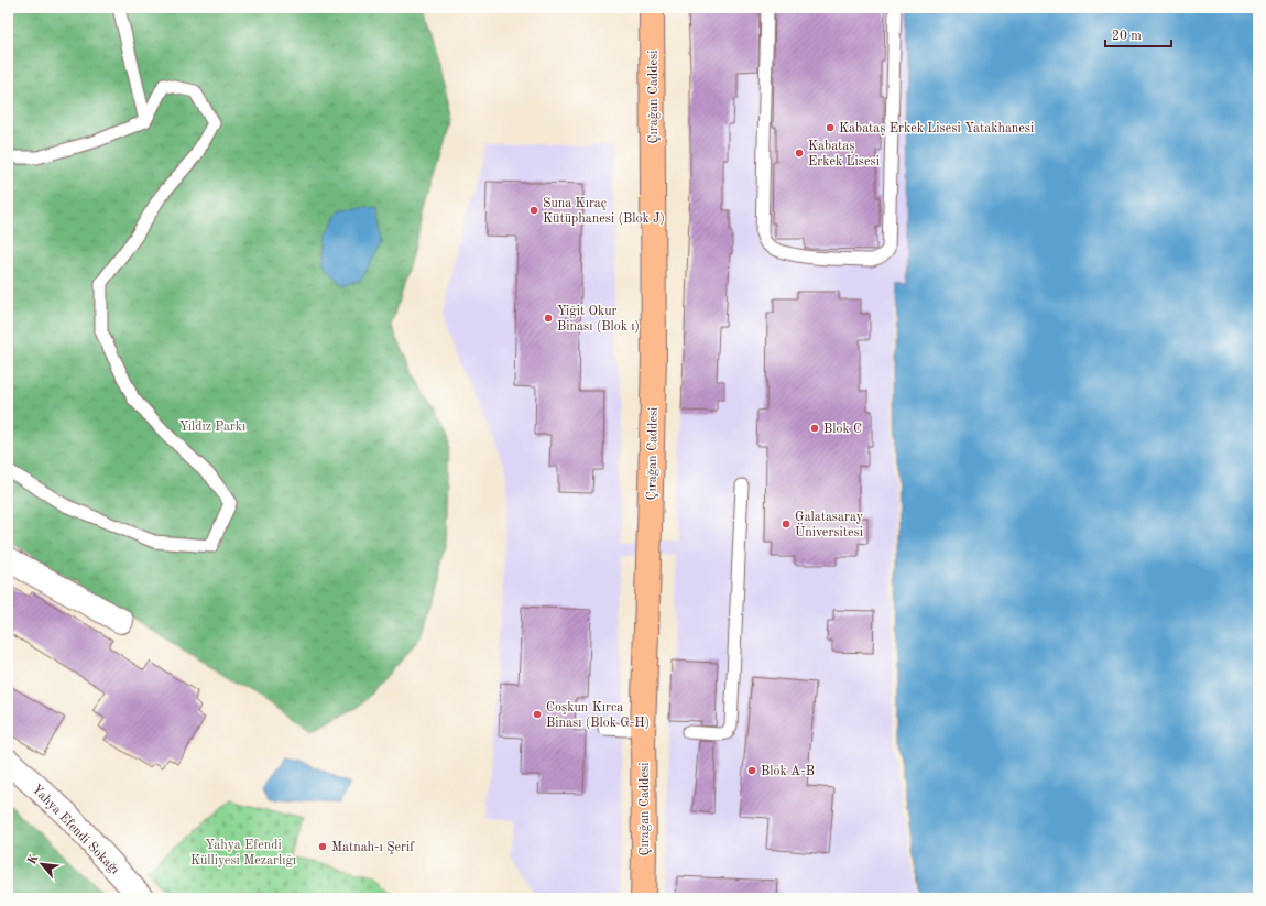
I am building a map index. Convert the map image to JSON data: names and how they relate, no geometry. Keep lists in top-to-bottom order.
{
  "streets": {
    "main road": ["Çırağan Caddesi"],
    "street": ["Yahya Efendi Sokağı"]
  },
  "parks": ["Yıldız Parkı", "Yahya Efendi Külliyesi Mezarlığı"],
  "places": [
    "Kabataş Erkek Lisesi Yatakhanesi",
    "Kabataş Erkek Lisesi",
    "Suna Kıraç Kütüphanesi (Blok J)",
    "Yiğit Okur Binası (Blok ı)",
    "Blok C",
    "Galatasaray Üniversitesi",
    "Coşkun Kırca Binası (Blok G-H)",
    "Blok A-B",
    "Matnah-ı Şerif"
  ],
  "scale_bar": "20 m",
  "north": "top left"
}
